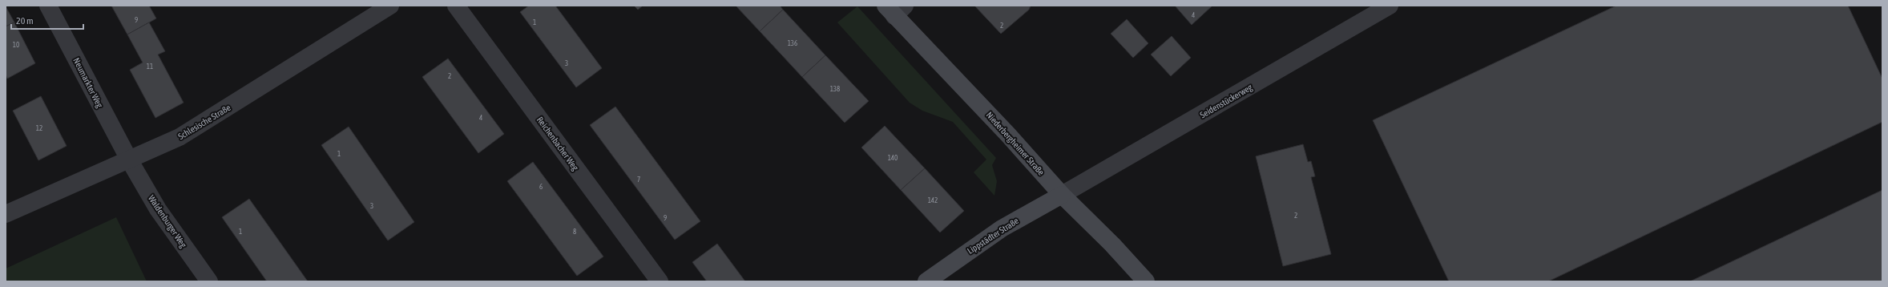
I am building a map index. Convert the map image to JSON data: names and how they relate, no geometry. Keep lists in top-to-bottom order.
{
  "streets": {
    "main road": ["Niederbergheimer Straße", "Lippstädter Straße"],
    "street": [
      "Neumarkter Weg",
      "Seidenstückerweg",
      "Schlesische Straße",
      "Reichenbacher Weg",
      "Waldenburger Weg"
    ]
  },
  "crossings": [
    ["Neumarkter Weg", "Schlesische Straße"],
    ["Neumarkter Weg", "Waldenburger Weg"],
    ["Seidenstückerweg", "Niederbergheimer Straße"],
    ["Seidenstückerweg", "Lippstädter Straße"],
    ["Schlesische Straße", "Waldenburger Weg"],
    ["Niederbergheimer Straße", "Lippstädter Straße"]
  ],
  "house_numbers": [
    "4",
    "9",
    "1",
    "2",
    "136",
    "10",
    "3",
    "11",
    "2",
    "138",
    "4",
    "12",
    "1",
    "140",
    "7",
    "6",
    "142",
    "3",
    "2",
    "9",
    "1",
    "8"
  ],
  "scale_bar": "20 m"
}
